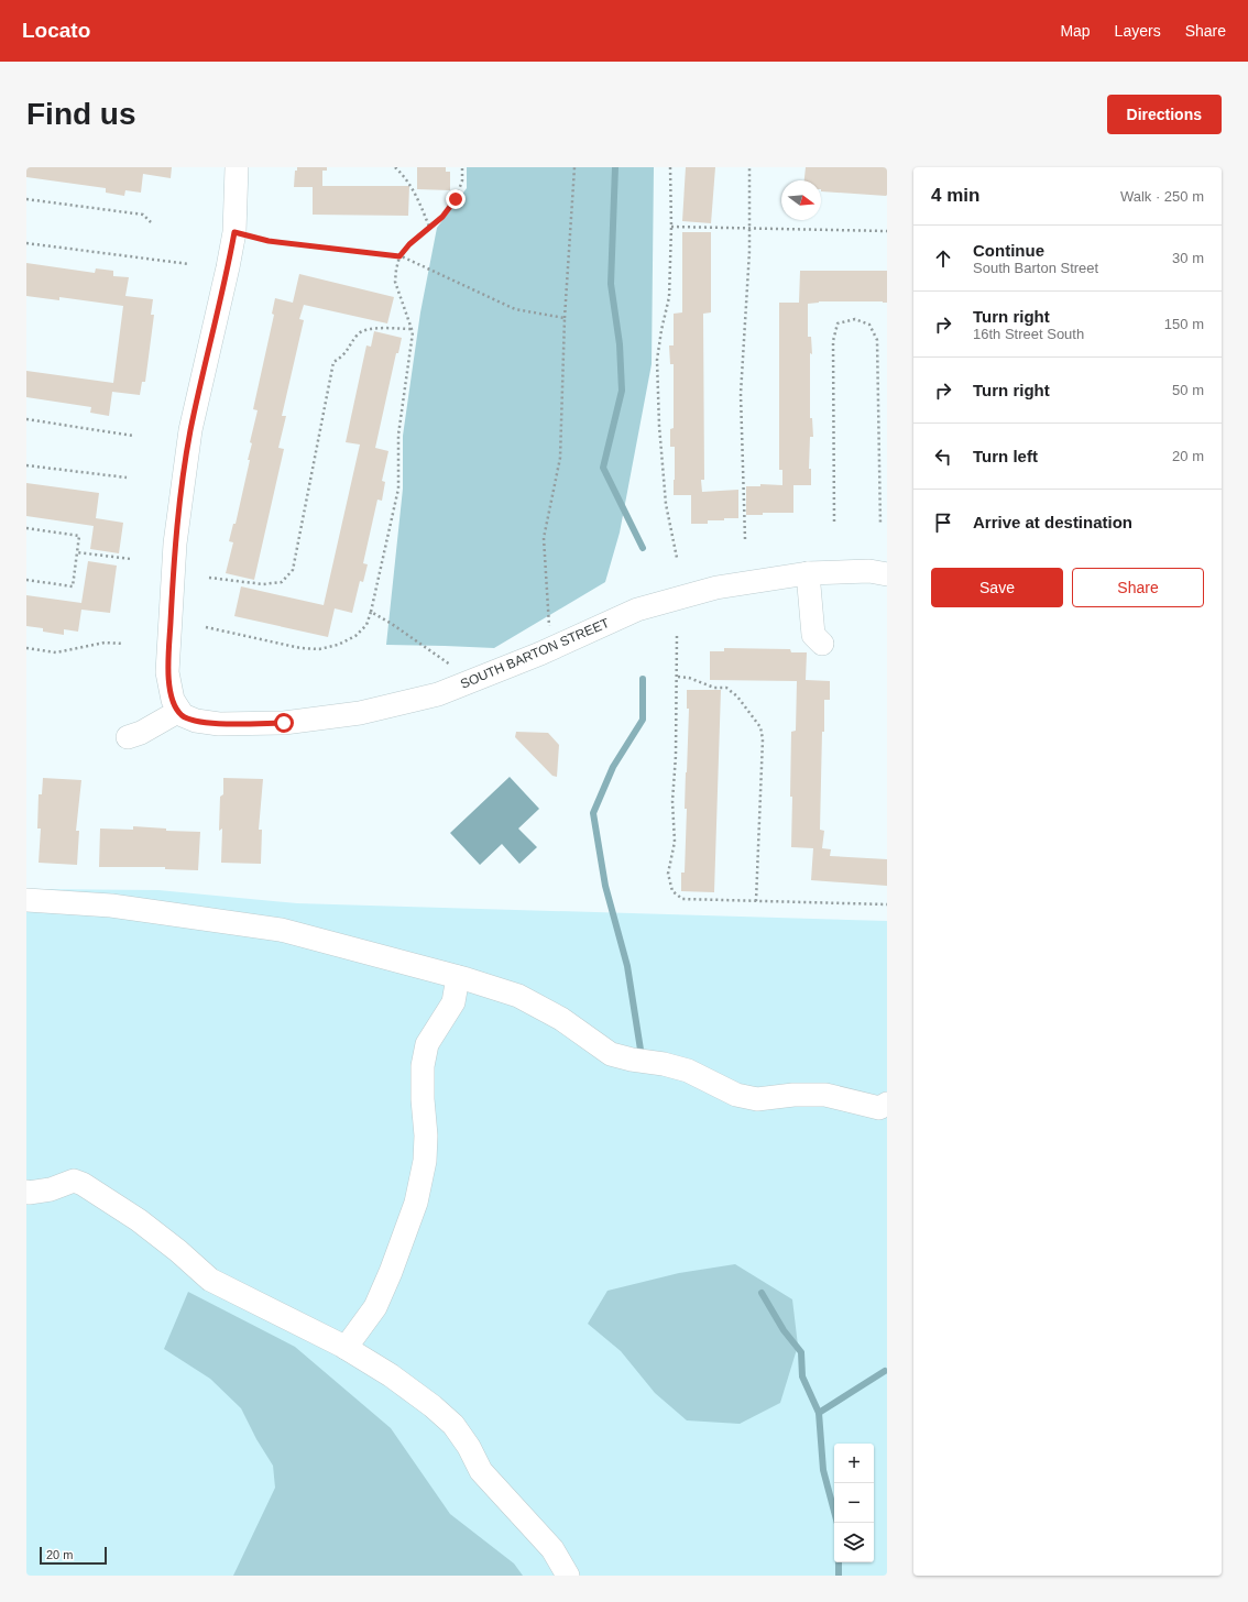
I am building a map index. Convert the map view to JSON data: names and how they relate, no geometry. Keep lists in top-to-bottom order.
{
  "streets": {
    "street": ["SOUTH BARTON STREET"]
  },
  "scale_bar": "20 m",
  "north": "right",
  "page": {
    "header": "Locato",
    "nav": ["Map", "Layers", "Share"],
    "buttons": [
      "Directions",
      ["Save", "Share"]
    ],
    "title": "Find us",
    "heading": ["4 min", "Walk · 250 m"],
    "list": [
      ["Continue", "South Barton Street", "30 m"],
      ["Turn right", "16th Street South", "150 m"],
      ["Turn right", "50 m"],
      ["Turn left", "20 m"],
      "Arrive at destination"
    ],
    "map_buttons": ["+", "−"],
    "scale": "20 m"
  }
}
